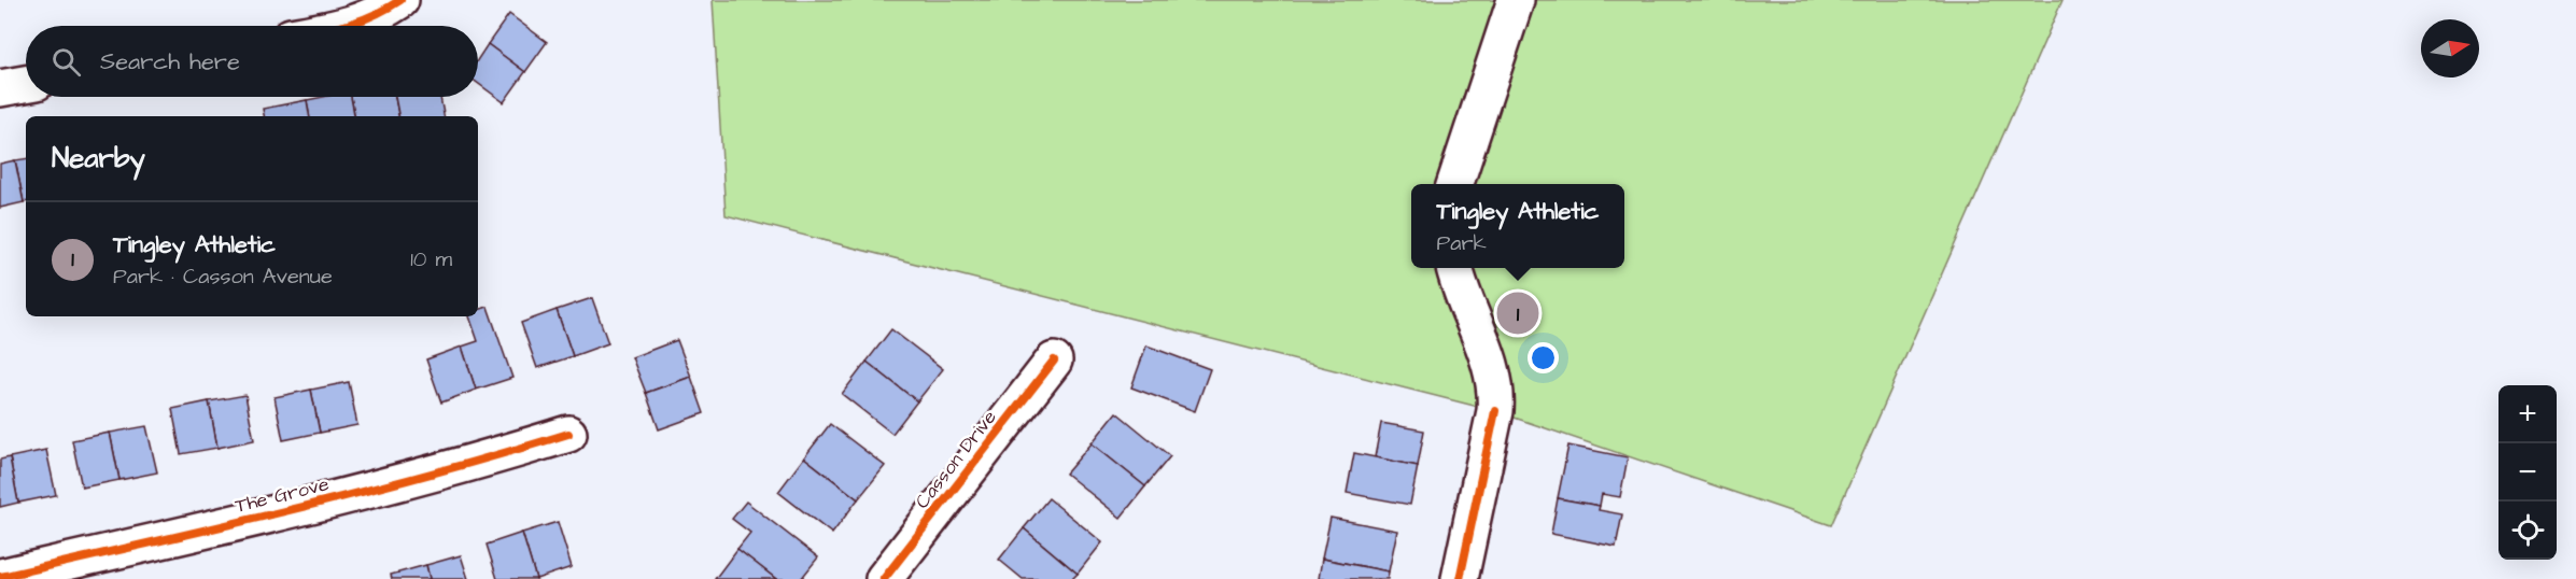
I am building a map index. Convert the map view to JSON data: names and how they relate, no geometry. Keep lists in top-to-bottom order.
{
  "streets": {
    "street": ["Casson Drive", "The Grove"]
  },
  "north": "right",
  "page": {
    "search": "Search here",
    "heading": "Nearby",
    "popup": ["Tingley Athletic", "Park"],
    "list": [
      {
        "mark": "1",
        "name": "Tingley Athletic",
        "note": "Park · Casson Avenue",
        "value": "10 m"
      }
    ],
    "pins": "1",
    "map_buttons": ["+", "−"]
  }
}
